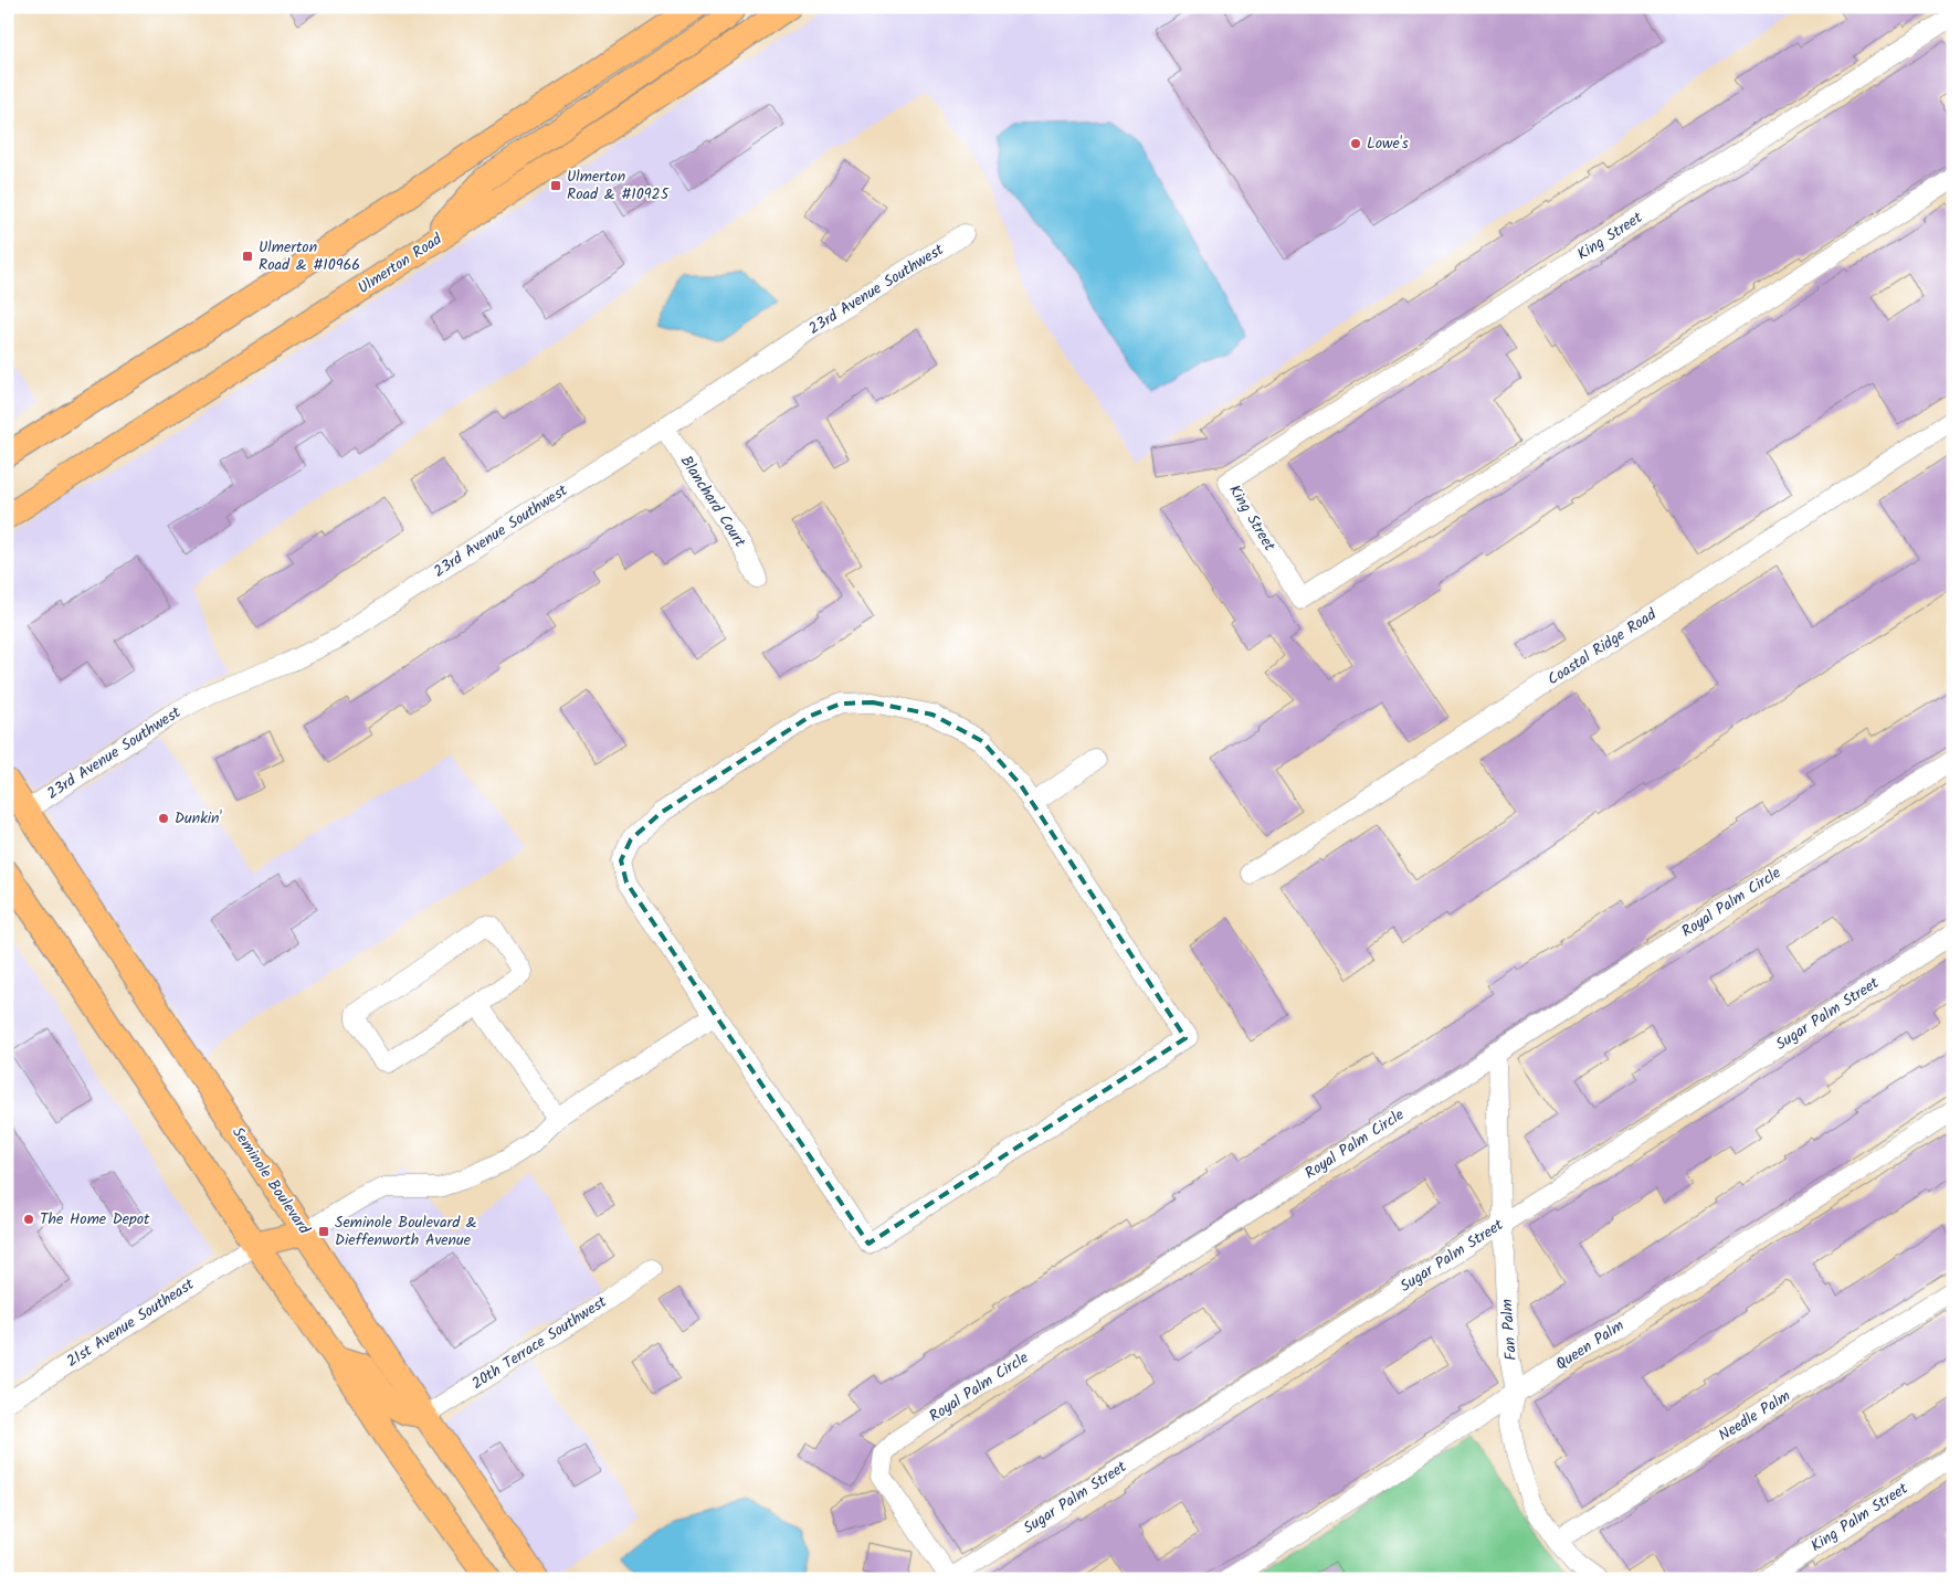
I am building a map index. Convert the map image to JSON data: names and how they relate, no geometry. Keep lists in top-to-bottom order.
{
  "streets": {
    "main road": ["Ulmerton Road", "Seminole Boulevard"],
    "street": [
      "King Street",
      "23rd Avenue Southwest",
      "Blanchard Court",
      "Coastal Ridge Road",
      "Royal Palm Circle",
      "Sugar Palm Street",
      "21st Avenue Southeast",
      "Fan Palm",
      "20th Terrace Southwest",
      "Queen Palm",
      "Needle Palm",
      "King Palm Street"
    ]
  },
  "crossings": [
    ["23rd Avenue Southwest", "Blanchard Court"],
    ["23rd Avenue Southwest", "Seminole Boulevard"],
    ["Royal Palm Circle", "Sugar Palm Street"],
    ["Royal Palm Circle", "Fan Palm"],
    ["Sugar Palm Street", "Fan Palm"],
    ["Seminole Boulevard", "20th Terrace Southwest"],
    ["Fan Palm", "Queen Palm"],
    ["Fan Palm", "Needle Palm"]
  ],
  "places": {
    "other": ["Lowe's", "Dunkin'", "The Home Depot"],
    "transit": ["Ulmerton Road & #10925", "Ulmerton Road & #10966", "Seminole Boulevard & Dieffenworth Avenue"]
  }
}
